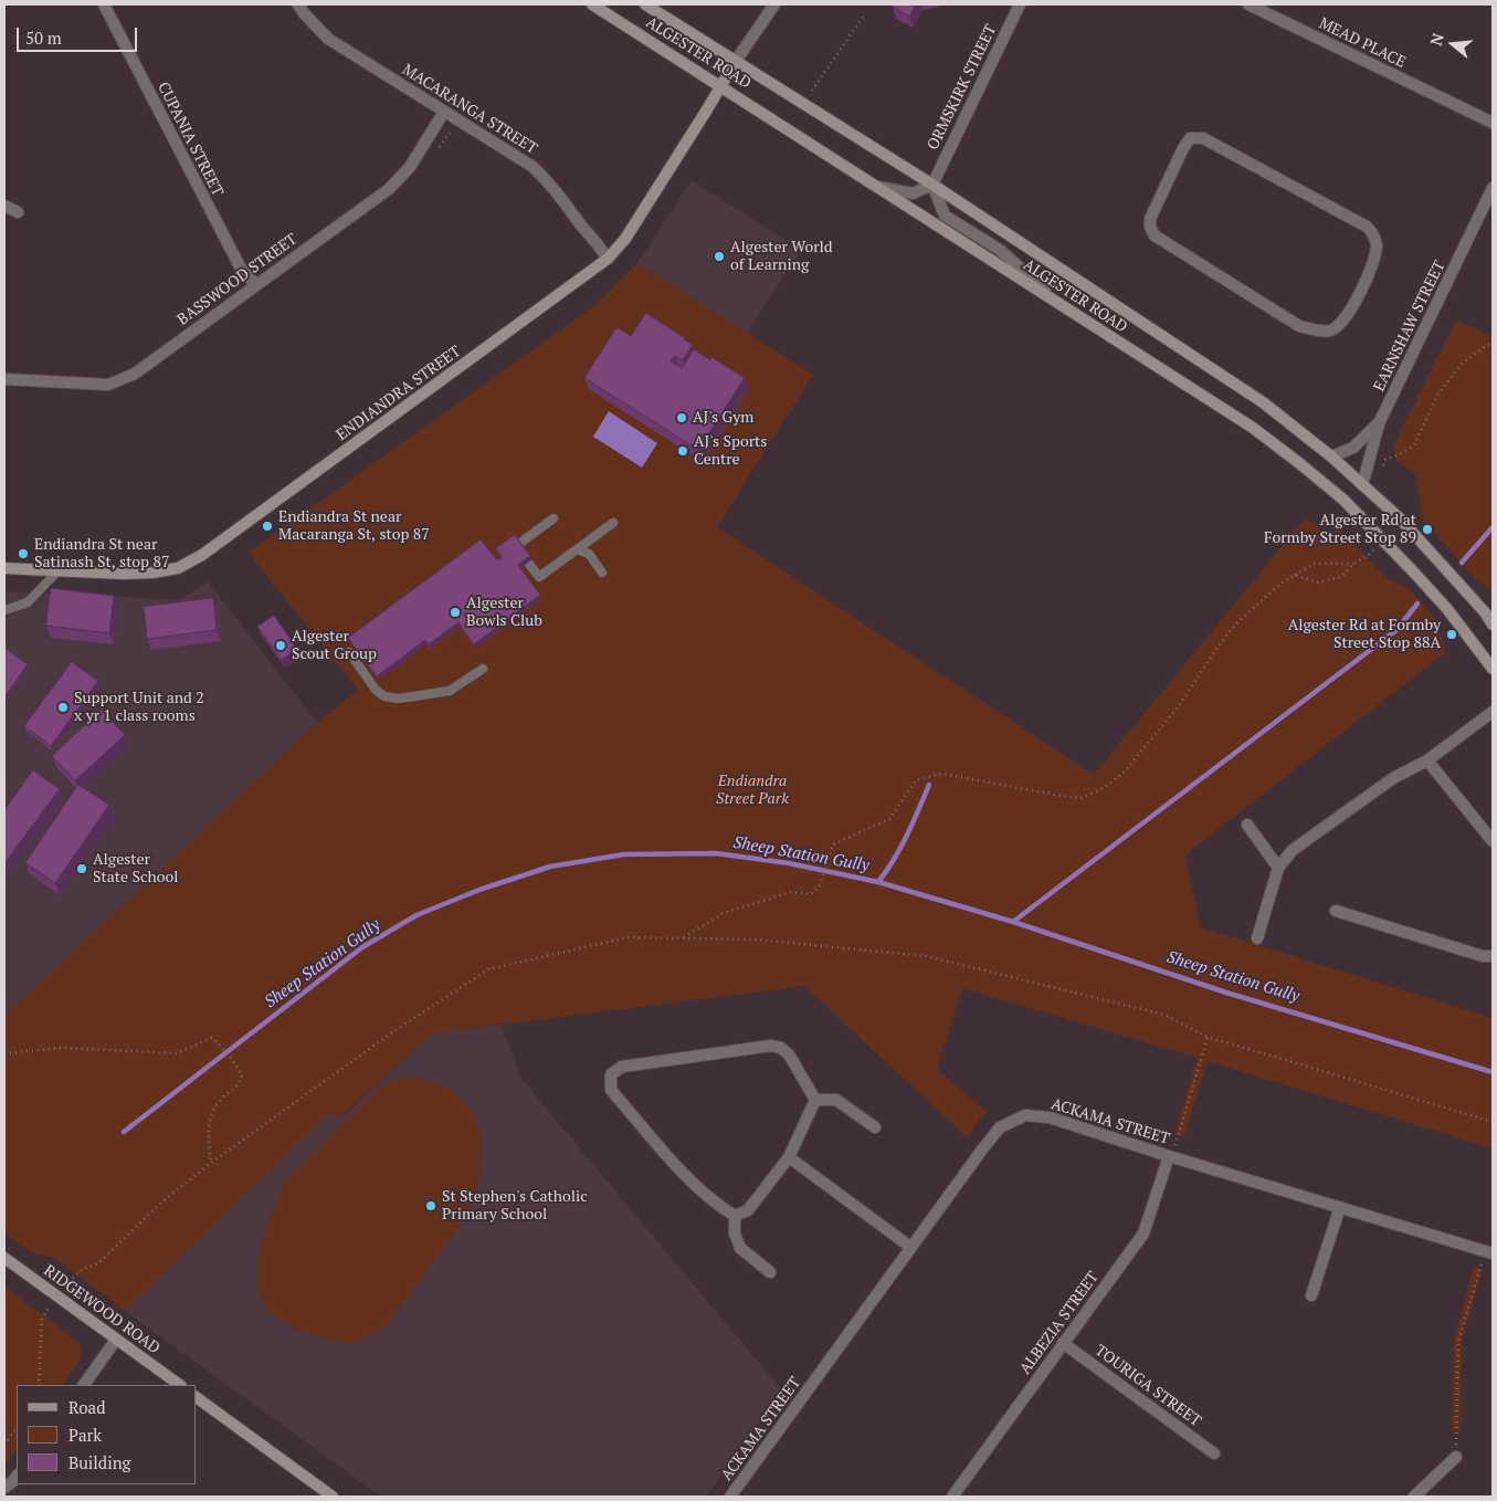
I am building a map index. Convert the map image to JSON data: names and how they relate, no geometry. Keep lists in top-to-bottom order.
{
  "streets": {
    "main road": ["ALGESTER ROAD", "ENDIANDRA STREET", "RIDGEWOOD ROAD"],
    "street": [
      "MEAD PLACE",
      "ORMSKIRK STREET",
      "MACARANGA STREET",
      "CUPANIA STREET",
      "BASSWOOD STREET",
      "EARNSHAW STREET",
      "ACKAMA STREET",
      "ALBEZIA STREET",
      "TOURIGA STREET"
    ]
  },
  "crossings": [
    ["ALGESTER ROAD", "ORMSKIRK STREET"],
    ["ALGESTER ROAD", "EARNSHAW STREET"],
    ["ALGESTER ROAD", "ENDIANDRA STREET"],
    ["MACARANGA STREET", "BASSWOOD STREET"],
    ["MACARANGA STREET", "ENDIANDRA STREET"],
    ["CUPANIA STREET", "BASSWOOD STREET"],
    ["ACKAMA STREET", "ALBEZIA STREET"],
    ["ALBEZIA STREET", "TOURIGA STREET"]
  ],
  "water": ["Sheep Station Gully"],
  "parks": ["Endiandra Street Park"],
  "places": [
    "Algester World of Learning",
    "AJ's Gym",
    "AJ's Sports Centre",
    "Endiandra St near Macaranga St, stop 87",
    "Algester Rd at Formby Street Stop 89",
    "Endiandra St near Satinash St, stop 87",
    "Algester Bowls Club",
    "Algester Rd at Formby Street Stop 88A",
    "Algester Scout Group",
    "Support Unit and 2 x yr 1 class rooms",
    "Algester State School",
    "St Stephen's Catholic Primary School"
  ],
  "legend": ["Road", "Park", "Building"],
  "scale_bar": "50 m",
  "north": "left"
}
